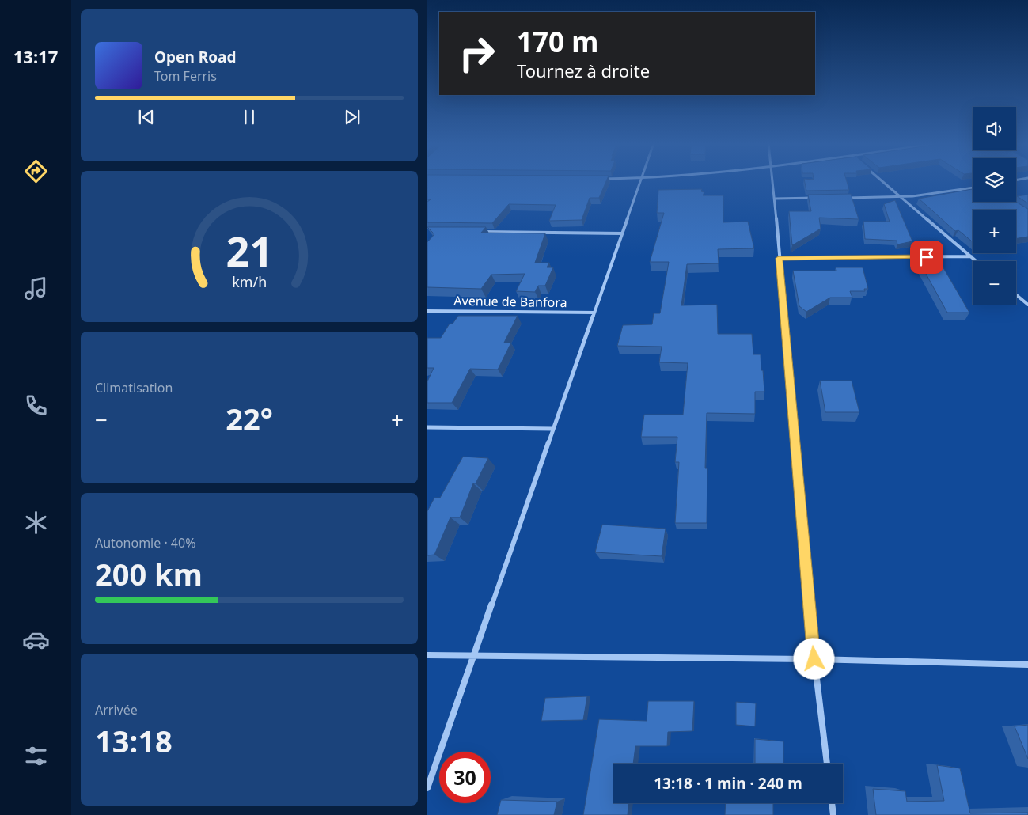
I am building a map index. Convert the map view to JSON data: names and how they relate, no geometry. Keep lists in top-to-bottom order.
{
  "streets": {
    "street": ["Avenue de Banfora"]
  },
  "page": {
    "tabs": "13:17",
    "turn": ["170 m", "Tournez à droite"],
    "song": ["Open Road", "Tom Ferris"],
    "map_buttons": ["+", "−"],
    "tile": [
      "Climatisation",
      ["Autonomie · 40%", "200 km"],
      ["Arrivée", "13:18"]
    ],
    "heat": ["−", "22°", "+"],
    "limit": "30",
    "trip": "13:18 · 1 min · 240 m",
    "gauge": ["21", "km/h"]
  }
}
